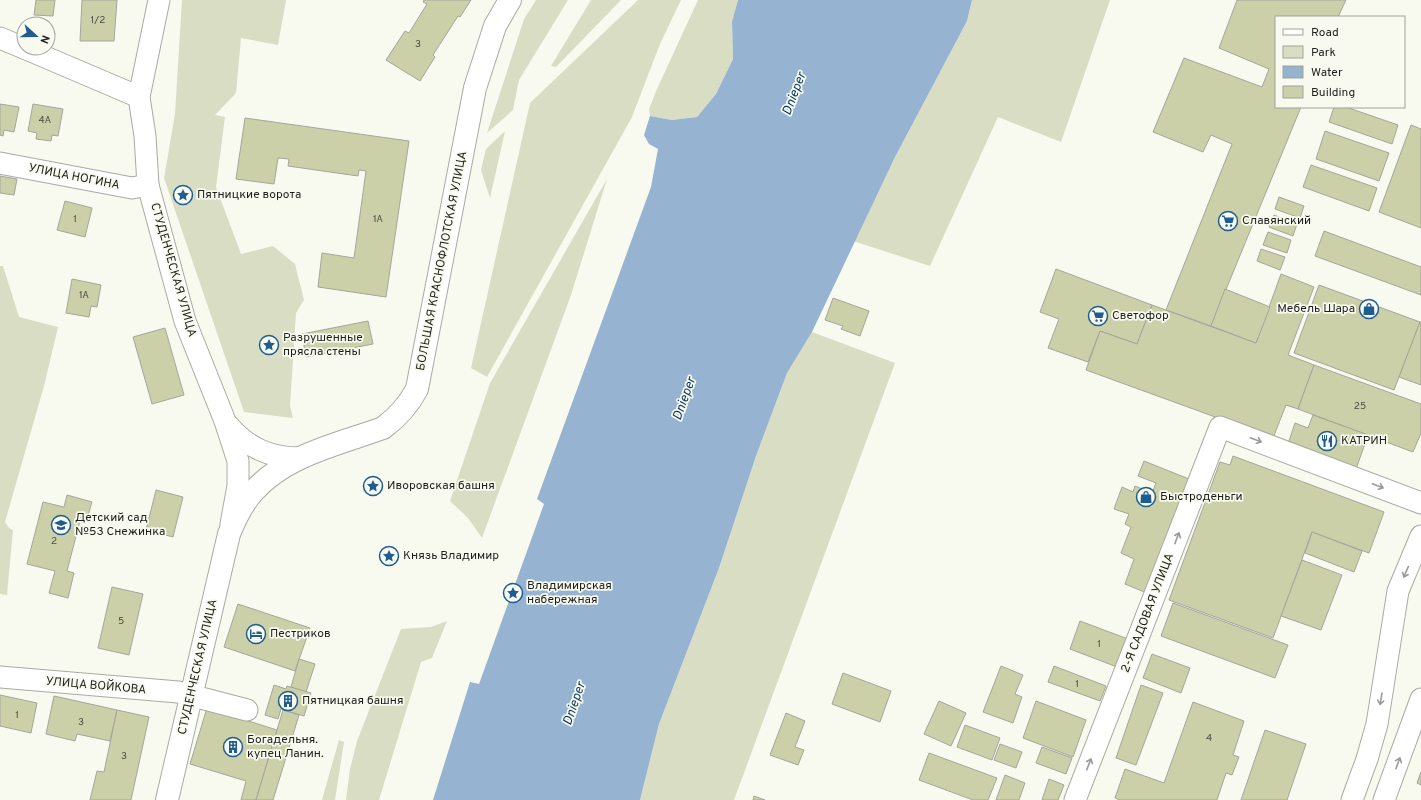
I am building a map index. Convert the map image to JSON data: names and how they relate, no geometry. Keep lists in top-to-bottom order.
{
  "streets": {
    "main road": ["БОЛЬШАЯ КРАСНОФЛОТСКАЯ УЛИЦА", "СТУДЕНЧЕСКАЯ УЛИЦА"],
    "street": ["УЛИЦА НОГИНА", "2-Я САДОВАЯ УЛИЦА", "УЛИЦА ВОЙКОВА"]
  },
  "crossings": [
    ["УЛИЦА НОГИНА", "СТУДЕНЧЕСКАЯ УЛИЦА"],
    ["БОЛЬШАЯ КРАСНОФЛОТСКАЯ УЛИЦА", "СТУДЕНЧЕСКАЯ УЛИЦА"],
    ["СТУДЕНЧЕСКАЯ УЛИЦА", "УЛИЦА ВОЙКОВА"]
  ],
  "water": ["Dnieper"],
  "places": {
    "place": [
      "Пятницкие ворота",
      "Разрушенные прясла стены",
      "Иворовская башня",
      "Князь Владимир",
      "Владимирская набережная"
    ],
    "supermarket": ["Славянский", "Светофор"],
    "shop": ["Мебель Шара", "Быстроденьги"],
    "restaurant": ["КАТРИН"],
    "school or university": ["Детский сад №53 Снежинка"],
    "hotel": ["Пестриков"],
    "building": ["Пятницкая башня", "Богадельня. купец Ланин."]
  },
  "house_numbers": [
    "1/2",
    "3",
    "4А",
    "1",
    "1А",
    "1А",
    "25",
    "2",
    "5",
    "1",
    "1",
    "1",
    "3",
    "4",
    "3"
  ],
  "legend": [
    "Road",
    "Park",
    "Water",
    "Building"
  ],
  "north": "right"
}
